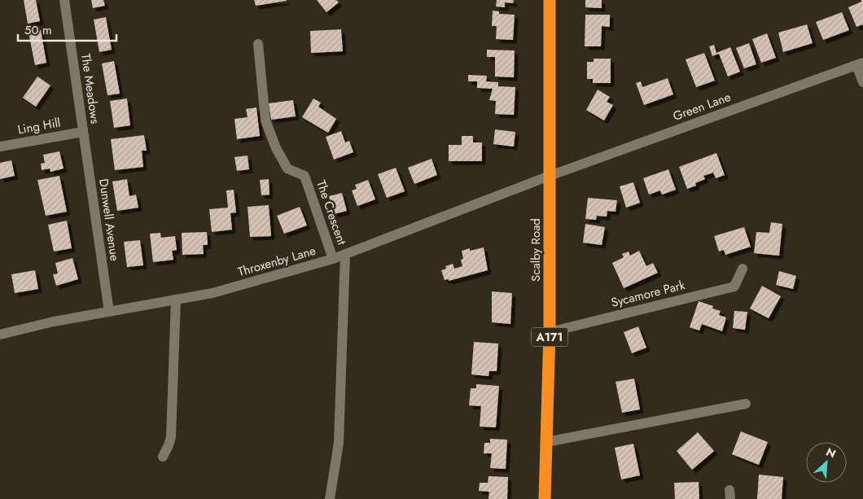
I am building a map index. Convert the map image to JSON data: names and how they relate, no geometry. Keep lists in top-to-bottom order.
{
  "streets": {
    "highway": ["Scalby Road", "A171"],
    "street": [
      "The Meadows",
      "Green Lane",
      "Ling Hill",
      "The Crescent",
      "Dunwell Avenue",
      "Throxenby Lane",
      "Sycamore Park"
    ]
  },
  "crossings": [
    ["The Meadows", "Ling Hill"],
    ["The Meadows", "Dunwell Avenue"],
    ["Green Lane", "Scalby Road"],
    ["Green Lane", "Throxenby Lane"],
    ["Ling Hill", "Dunwell Avenue"],
    ["The Crescent", "Throxenby Lane"],
    ["Dunwell Avenue", "Throxenby Lane"],
    ["Scalby Road", "Throxenby Lane"],
    ["Scalby Road", "Sycamore Park"]
  ],
  "scale_bar": "50 m",
  "north": "top right"
}
